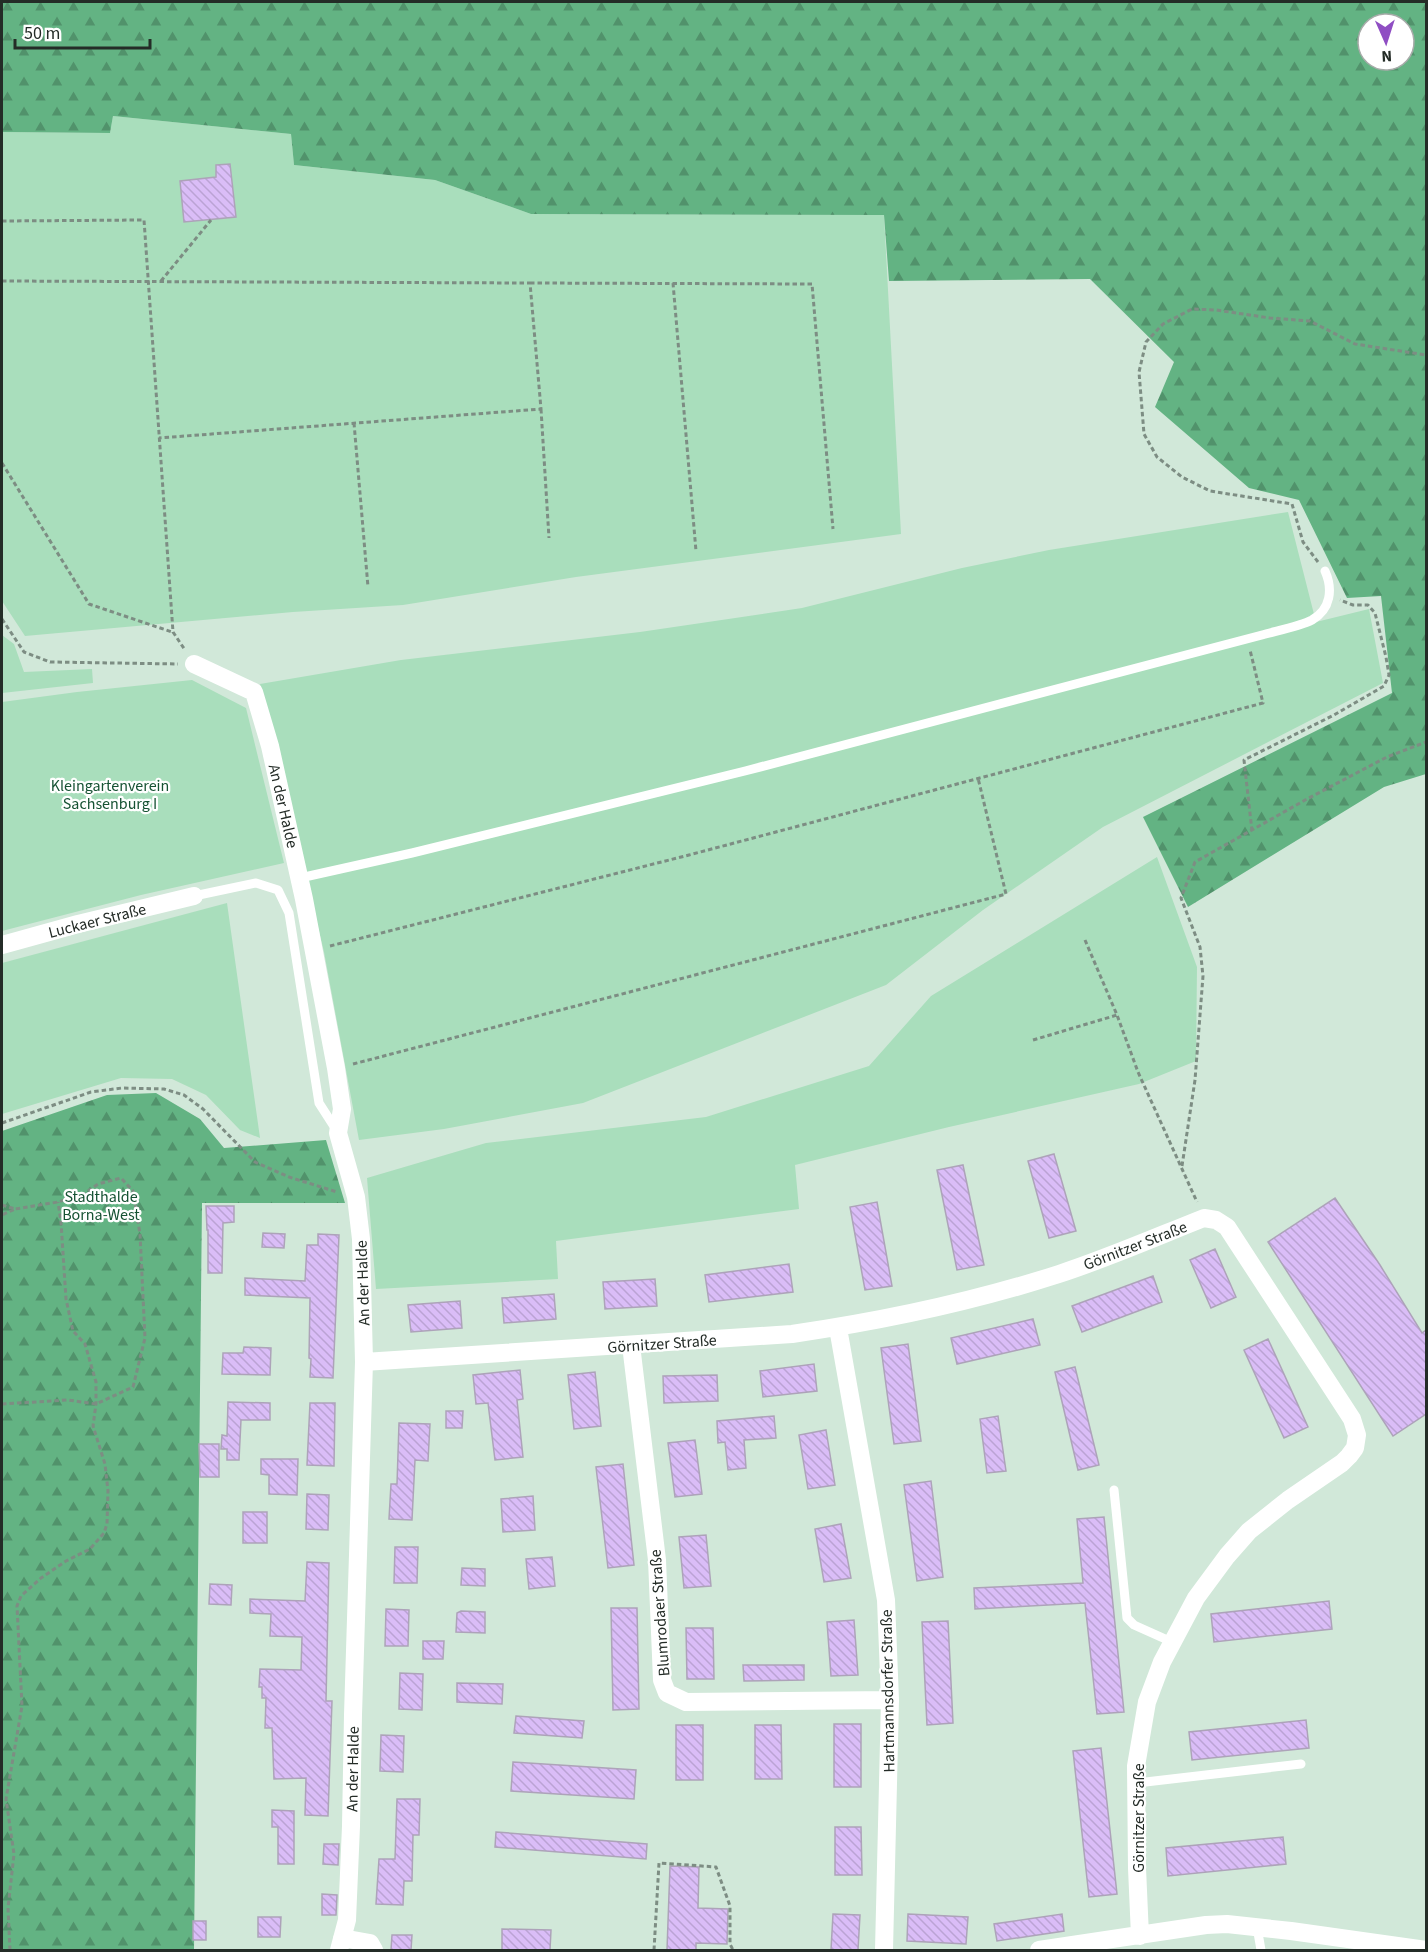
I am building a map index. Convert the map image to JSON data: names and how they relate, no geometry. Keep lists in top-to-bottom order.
{
  "streets": {
    "street": [
      "An der Halde",
      "Luckaer Straße",
      "Görnitzer Straße",
      "Blumrodaer Straße",
      "Hartmannsdorfer Straße"
    ]
  },
  "crossings": [
    ["An der Halde", "Görnitzer Straße"],
    ["Görnitzer Straße", "Blumrodaer Straße"],
    ["Görnitzer Straße", "Hartmannsdorfer Straße"],
    ["Blumrodaer Straße", "Hartmannsdorfer Straße"]
  ],
  "parks": ["Kleingartenverein Sachsenburg I", "Stadthalde Borna-West"],
  "scale_bar": "50 m",
  "north": "bottom"
}
